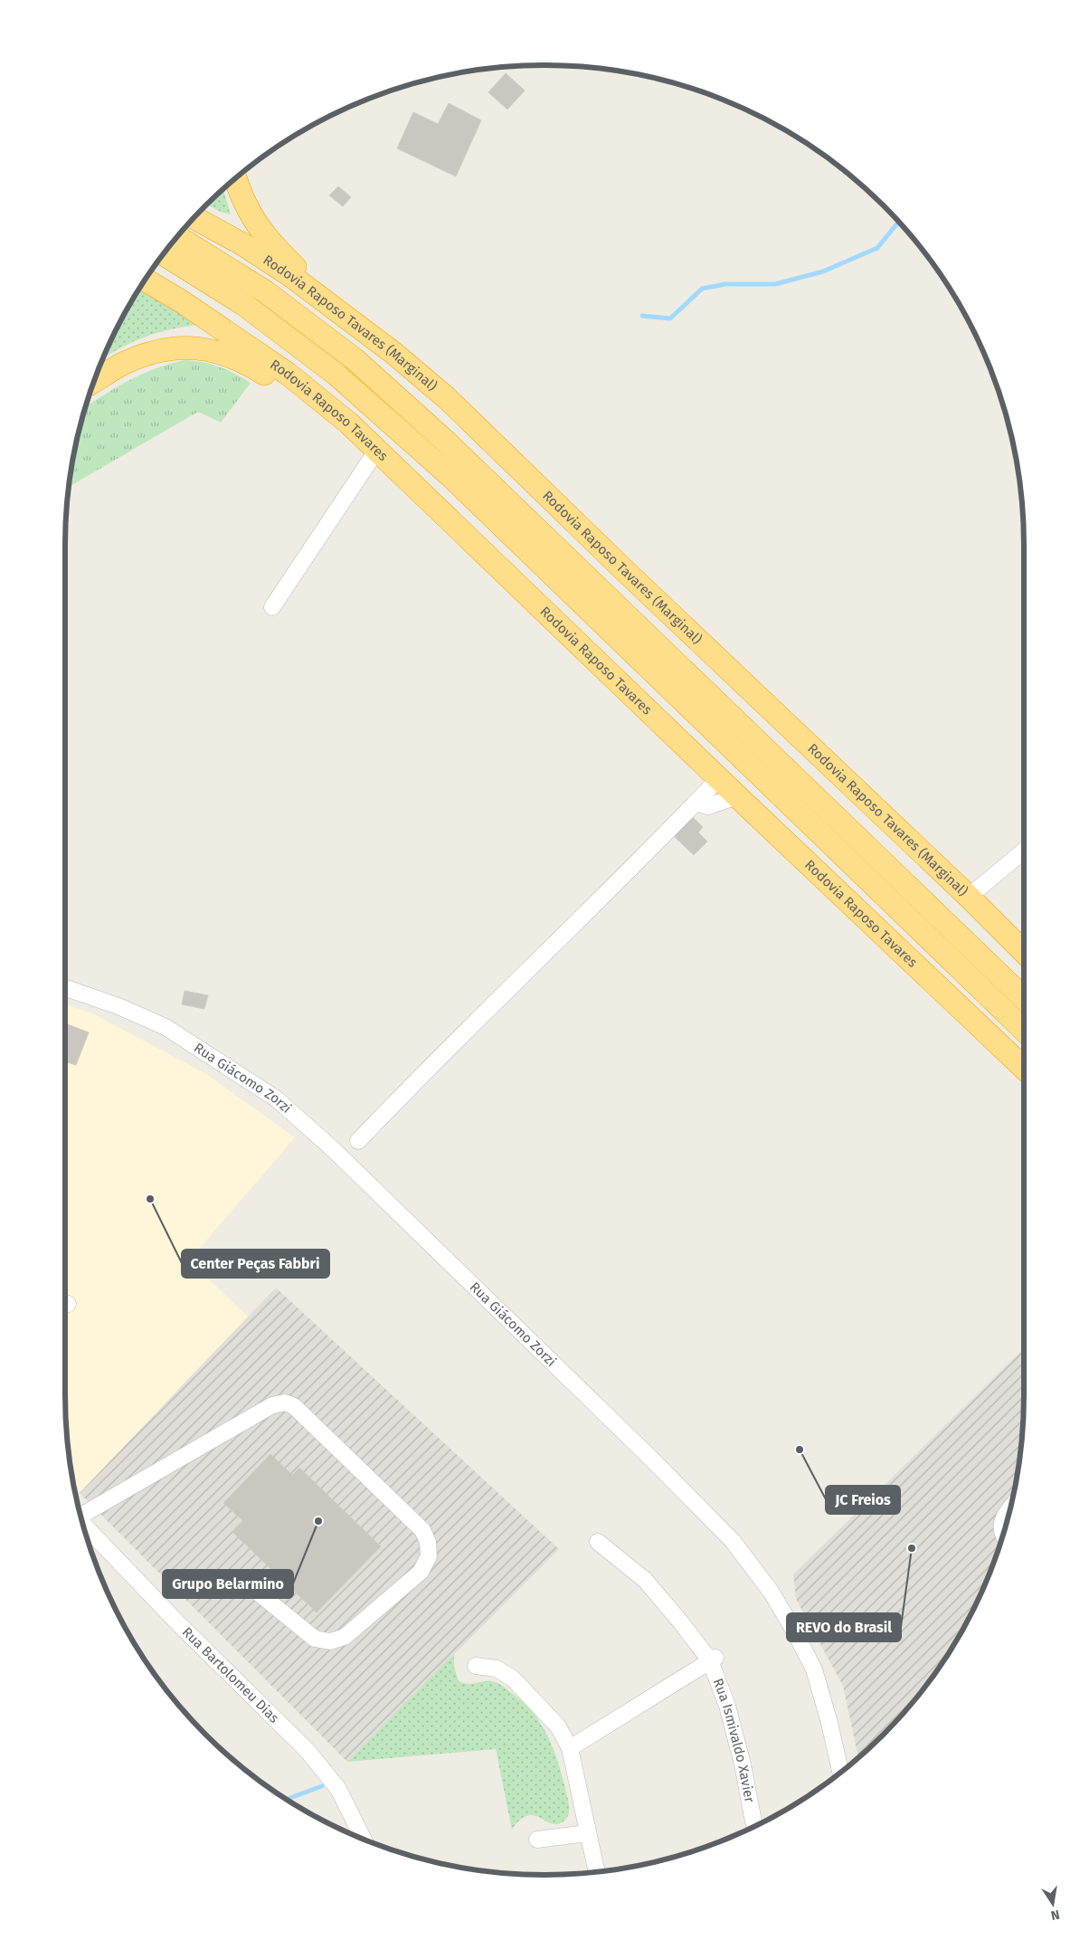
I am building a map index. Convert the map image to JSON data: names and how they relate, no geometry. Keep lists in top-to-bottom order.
{
  "streets": {
    "highway": ["Rodovia Raposo Tavares (Marginal)", "Rodovia Raposo Tavares"],
    "street": ["Rua Giácomo Zorzi", "Rua Bartolomeu Dias", "Rua Ismivaldo Xavier"]
  },
  "places": [
    "Center Peças Fabbri",
    "JC Freios",
    "Grupo Belarmino",
    "REVO do Brasil"
  ],
  "north": "bottom"
}
